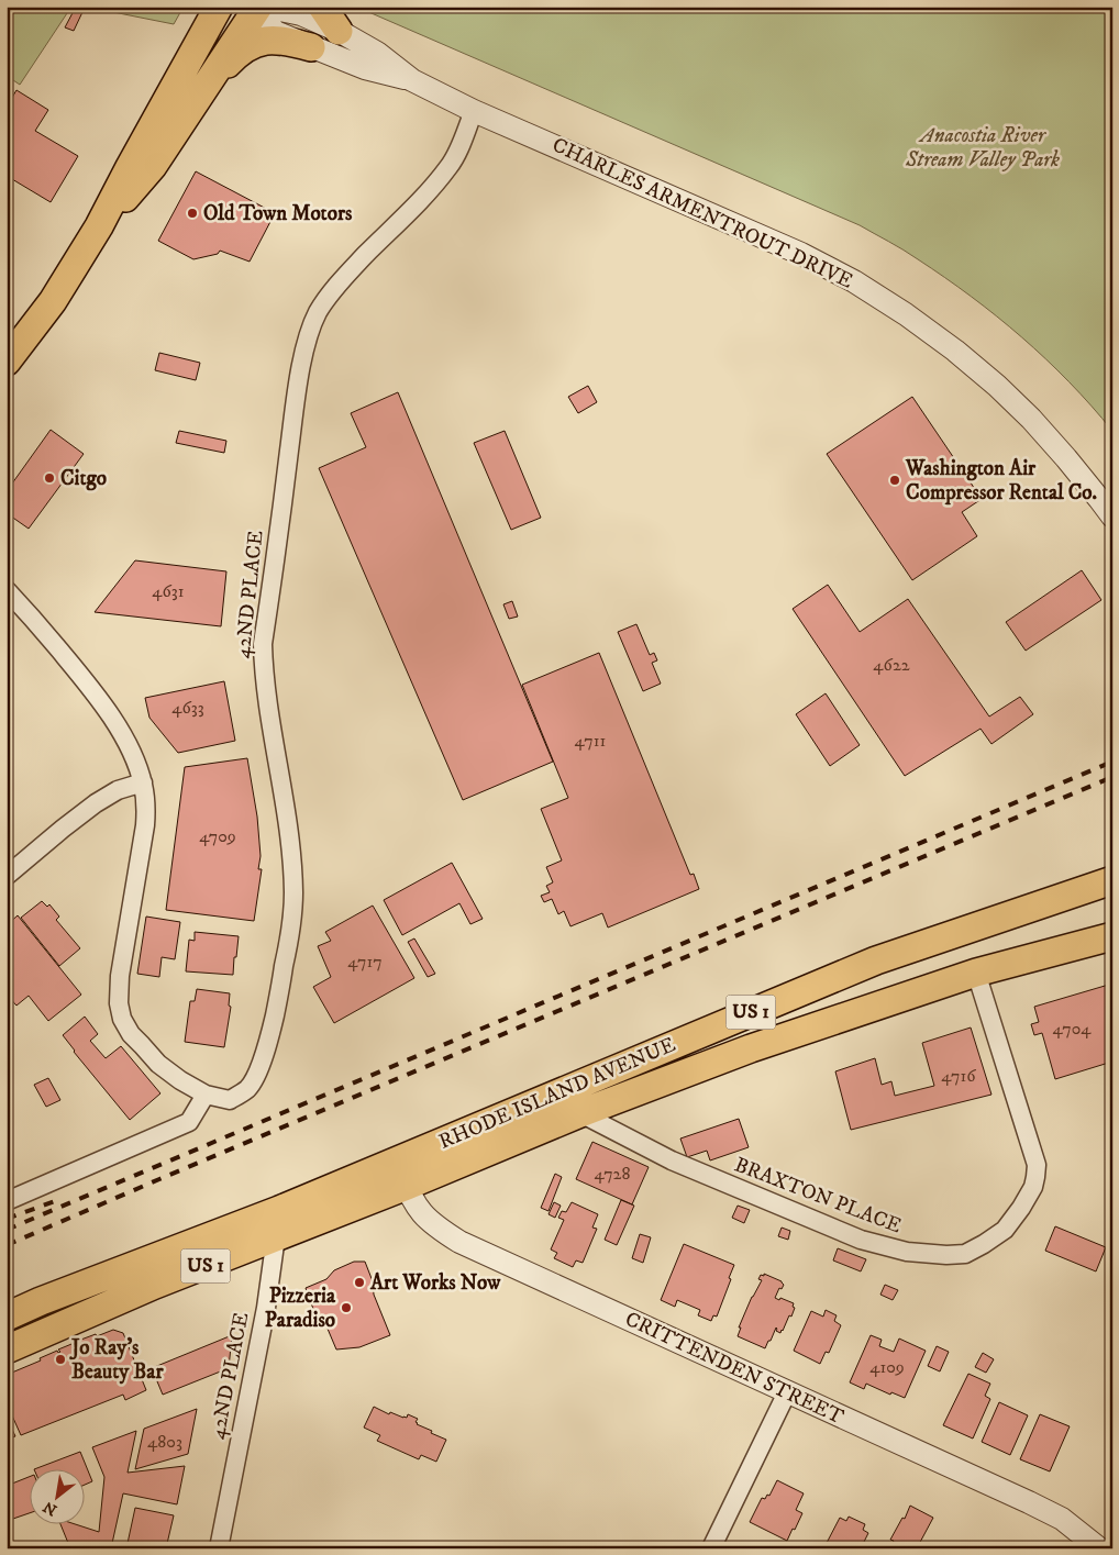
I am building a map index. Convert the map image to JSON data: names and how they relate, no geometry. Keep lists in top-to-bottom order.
{
  "streets": {
    "main road": ["US 1", "RHODE ISLAND AVENUE"],
    "street": [
      "CHARLES ARMENTROUT DRIVE",
      "42ND PLACE",
      "BRAXTON PLACE",
      "CRITTENDEN STREET"
    ]
  },
  "crossings": [
    ["CHARLES ARMENTROUT DRIVE", "42ND PLACE"],
    ["42ND PLACE", "RHODE ISLAND AVENUE"],
    ["RHODE ISLAND AVENUE", "BRAXTON PLACE"],
    ["RHODE ISLAND AVENUE", "CRITTENDEN STREET"]
  ],
  "parks": ["Anacostia River Stream Valley Park"],
  "places": [
    "Old Town Motors",
    "Citgo",
    "Washington Air Compressor Rental Co.",
    "Art Works Now",
    "Pizzeria Paradiso",
    "Jo Ray's Beauty Bar"
  ],
  "house_numbers": [
    "4631",
    "4622",
    "4633",
    "4711",
    "4709",
    "4717",
    "4704",
    "4716",
    "4728",
    "4109",
    "4803"
  ],
  "north": "bottom left"
}
